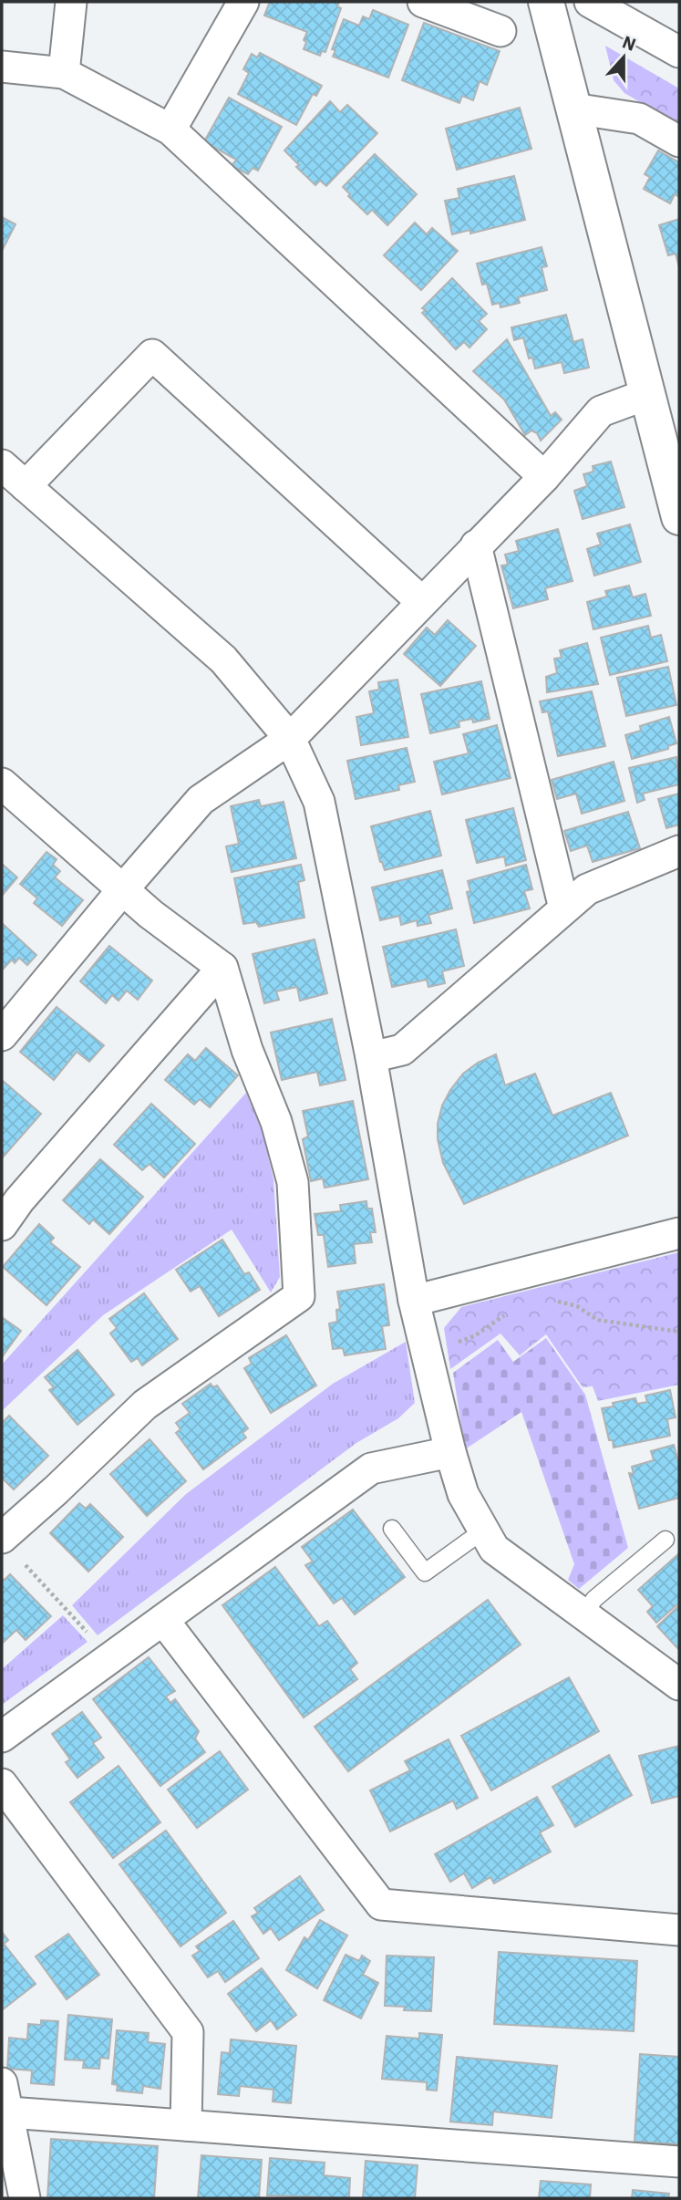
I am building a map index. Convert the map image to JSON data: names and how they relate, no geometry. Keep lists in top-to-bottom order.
{
  "north": "top"
}
